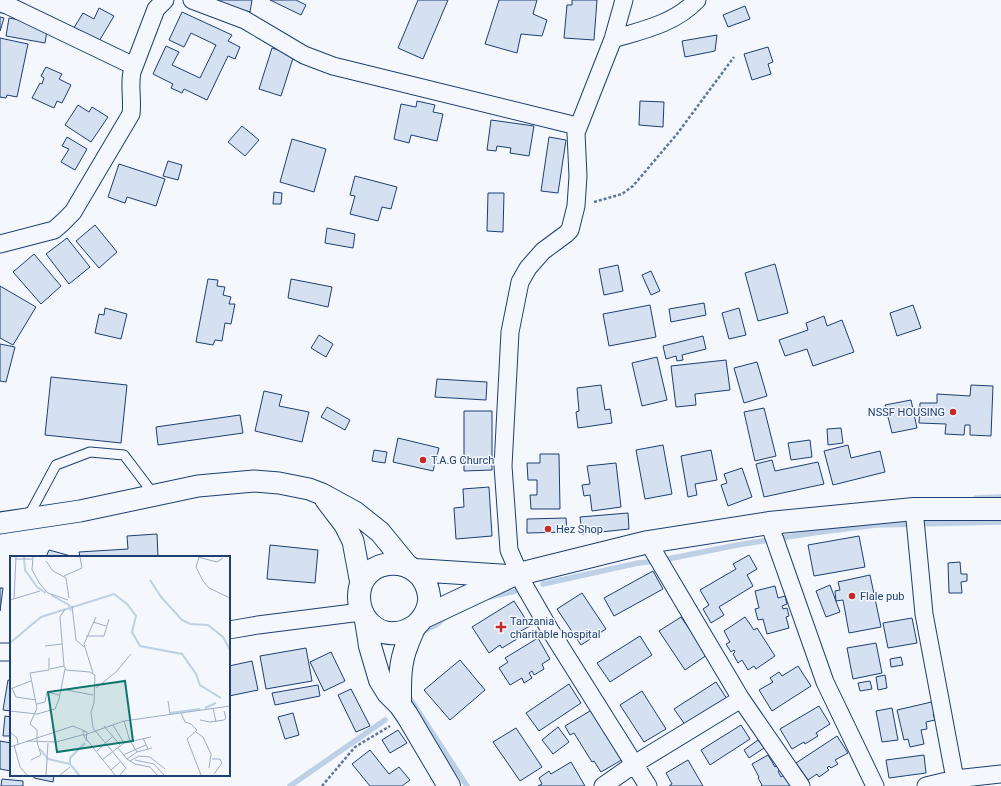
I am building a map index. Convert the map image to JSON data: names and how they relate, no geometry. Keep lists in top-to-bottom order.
{
  "places": {
    "other": [
      "NSSF HOUSING",
      "T.A.G Church",
      "Hez Shop",
      "Flale pub"
    ],
    "health": ["Tanzania charitable hospital"]
  }
}
